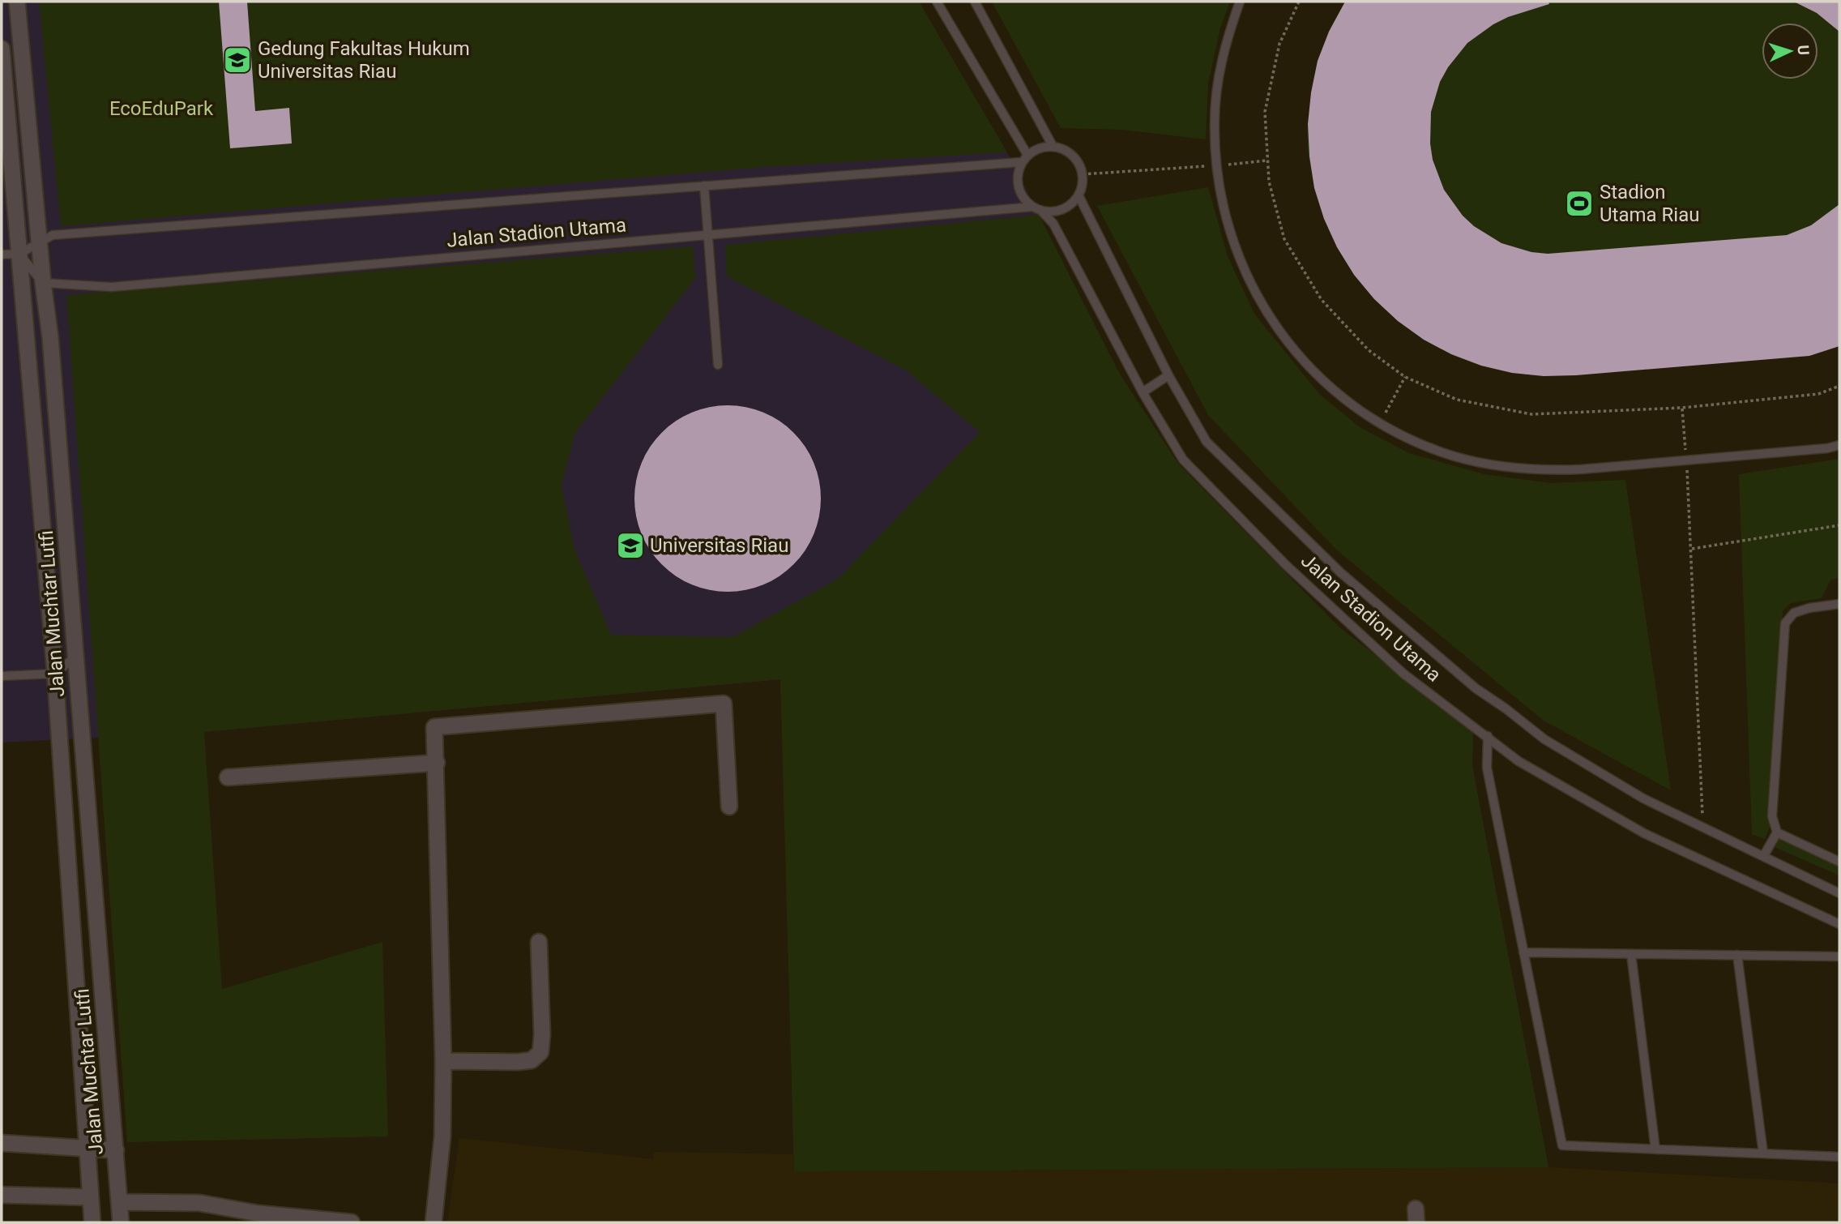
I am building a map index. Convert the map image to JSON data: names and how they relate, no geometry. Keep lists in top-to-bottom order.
{
  "streets": {
    "street": ["Jalan Muchtar Lutfi"],
    "lane": ["Jalan Stadion Utama"]
  },
  "crossings": [
    ["Jalan Stadion Utama", "Jalan Muchtar Lutfi"]
  ],
  "parks": ["EcoEduPark"],
  "places": {
    "school or university": ["Gedung Fakultas Hukum Universitas Riau", "Universitas Riau"],
    "sports": ["Stadion Utama Riau"]
  },
  "north": "right"
}
